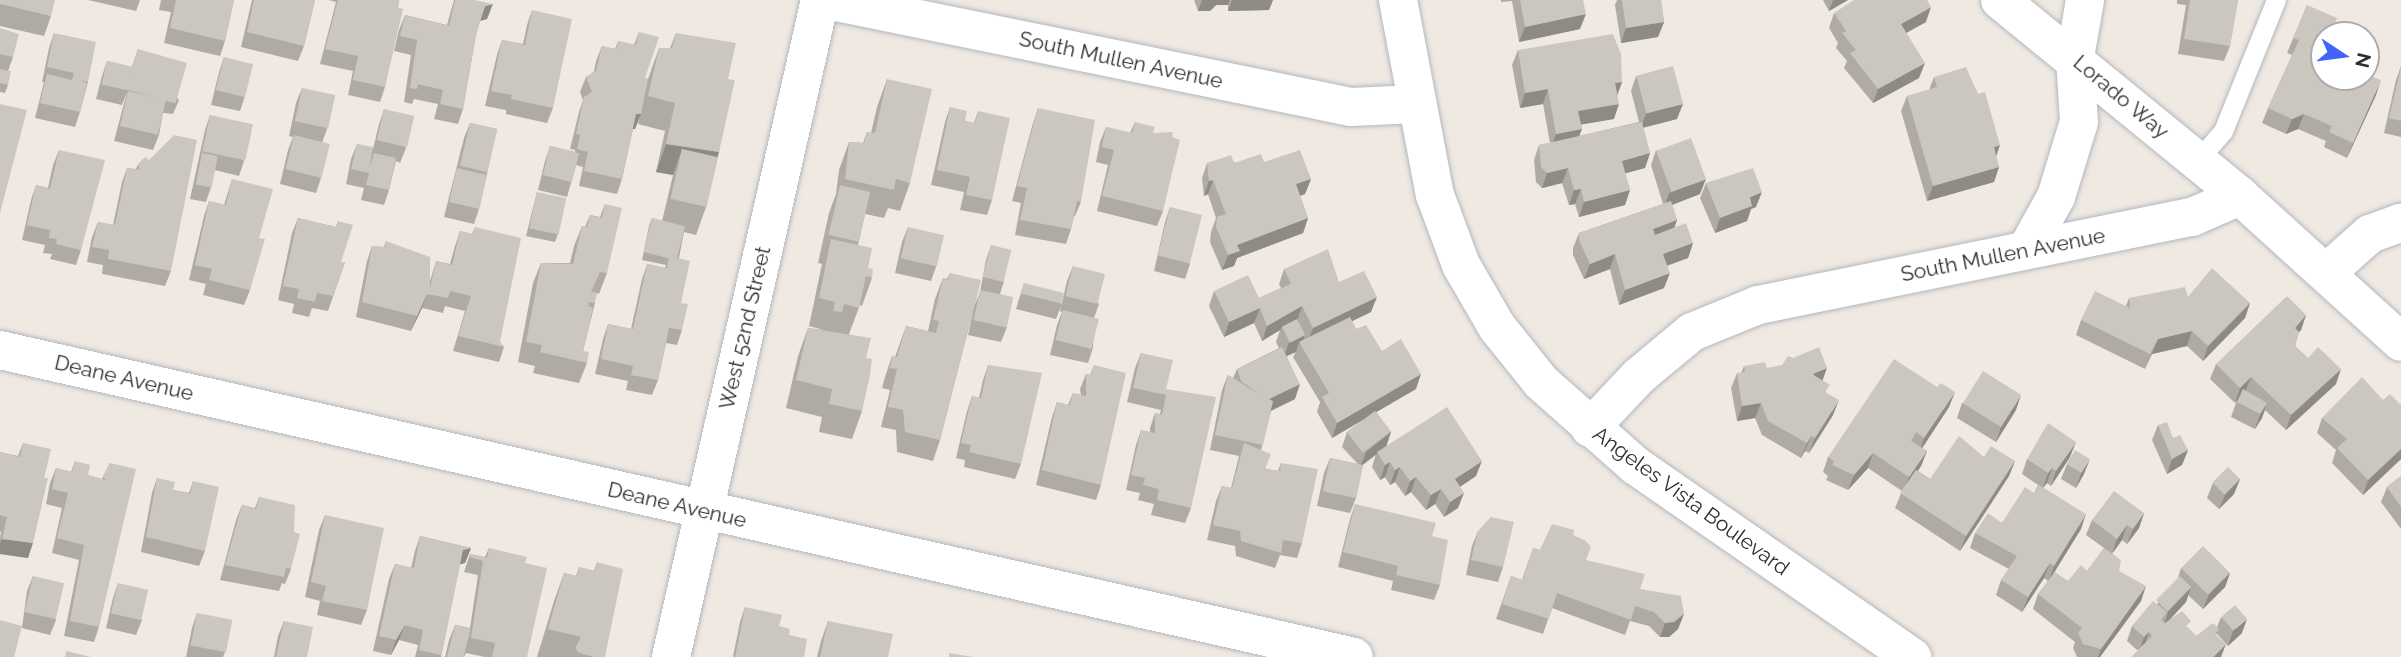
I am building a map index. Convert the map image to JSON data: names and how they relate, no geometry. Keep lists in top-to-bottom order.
{
  "streets": {
    "street": [
      "South Mullen Avenue",
      "Lorado Way",
      "West 52nd Street",
      "Deane Avenue",
      "Angeles Vista Boulevard"
    ]
  },
  "crossings": [
    ["South Mullen Avenue", "Lorado Way"],
    ["South Mullen Avenue", "Angeles Vista Boulevard"],
    ["West 52nd Street", "Deane Avenue"]
  ],
  "north": "right"
}
